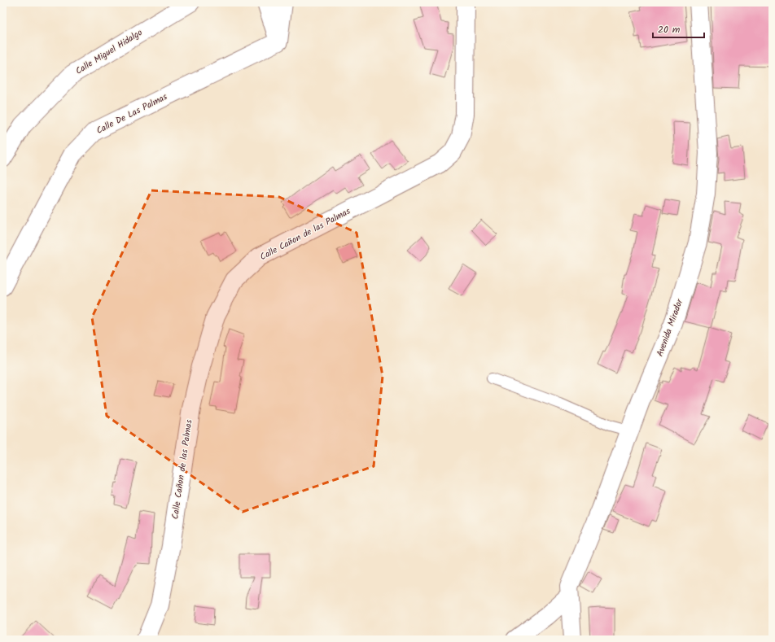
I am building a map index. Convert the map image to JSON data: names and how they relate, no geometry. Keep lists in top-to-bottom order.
{
  "streets": {
    "street": [
      "Calle Miguel Hidalgo",
      "Calle De Las Palmas",
      "Calle Cañon de las Palmas",
      "Avenida Mirador"
    ]
  },
  "scale_bar": "20 m"
}
